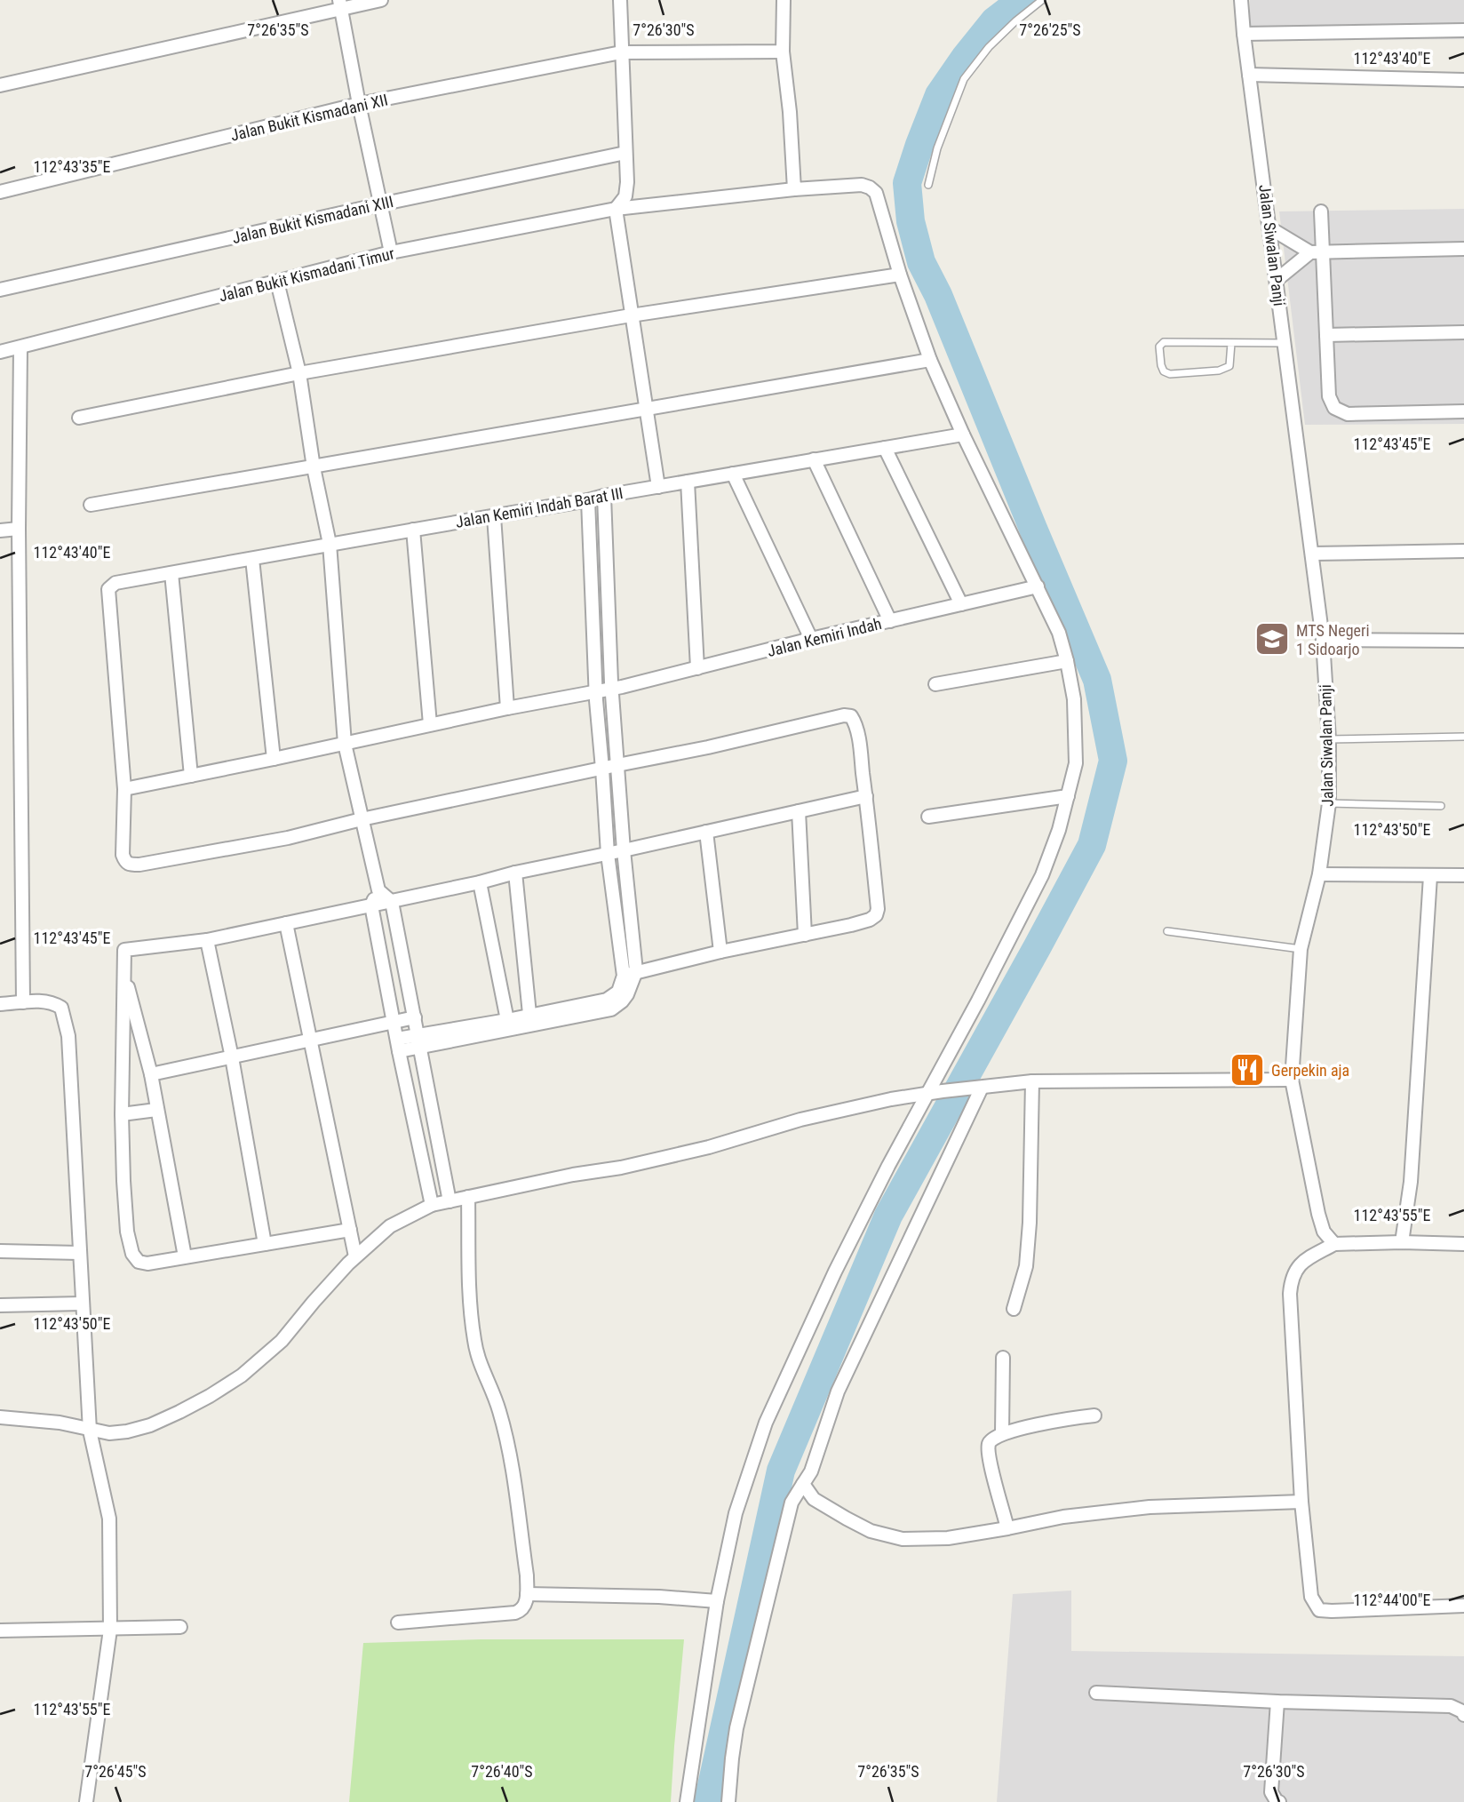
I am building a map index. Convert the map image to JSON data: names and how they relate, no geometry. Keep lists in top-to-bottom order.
{
  "streets": {
    "street": [
      "Jalan Bukit Kismadani XII",
      "Jalan Bukit Kismadani XIII",
      "Jalan Siwalan Panji",
      "Jalan Bukit Kismadani Timur",
      "Jalan Kemiri Indah Barat III",
      "Jalan Kemiri Indah"
    ]
  },
  "crossings": [
    ["Jalan Kemiri Indah Barat III", "Jalan Kemiri Indah"]
  ],
  "places": {
    "school or university": ["MTS Negeri 1 Sidoarjo"],
    "restaurant": ["Gerpekin aja"]
  },
  "coordinates": [
    "7°26'35\"S",
    "7°26'30\"S",
    "7°26'25\"S",
    "112°43'40\"E",
    "112°43'35\"E",
    "112°43'45\"E",
    "112°43'50\"E",
    "112°43'55\"E",
    "112°44'00\"E",
    "7°26'45\"S",
    "7°26'40\"S"
  ]
}
